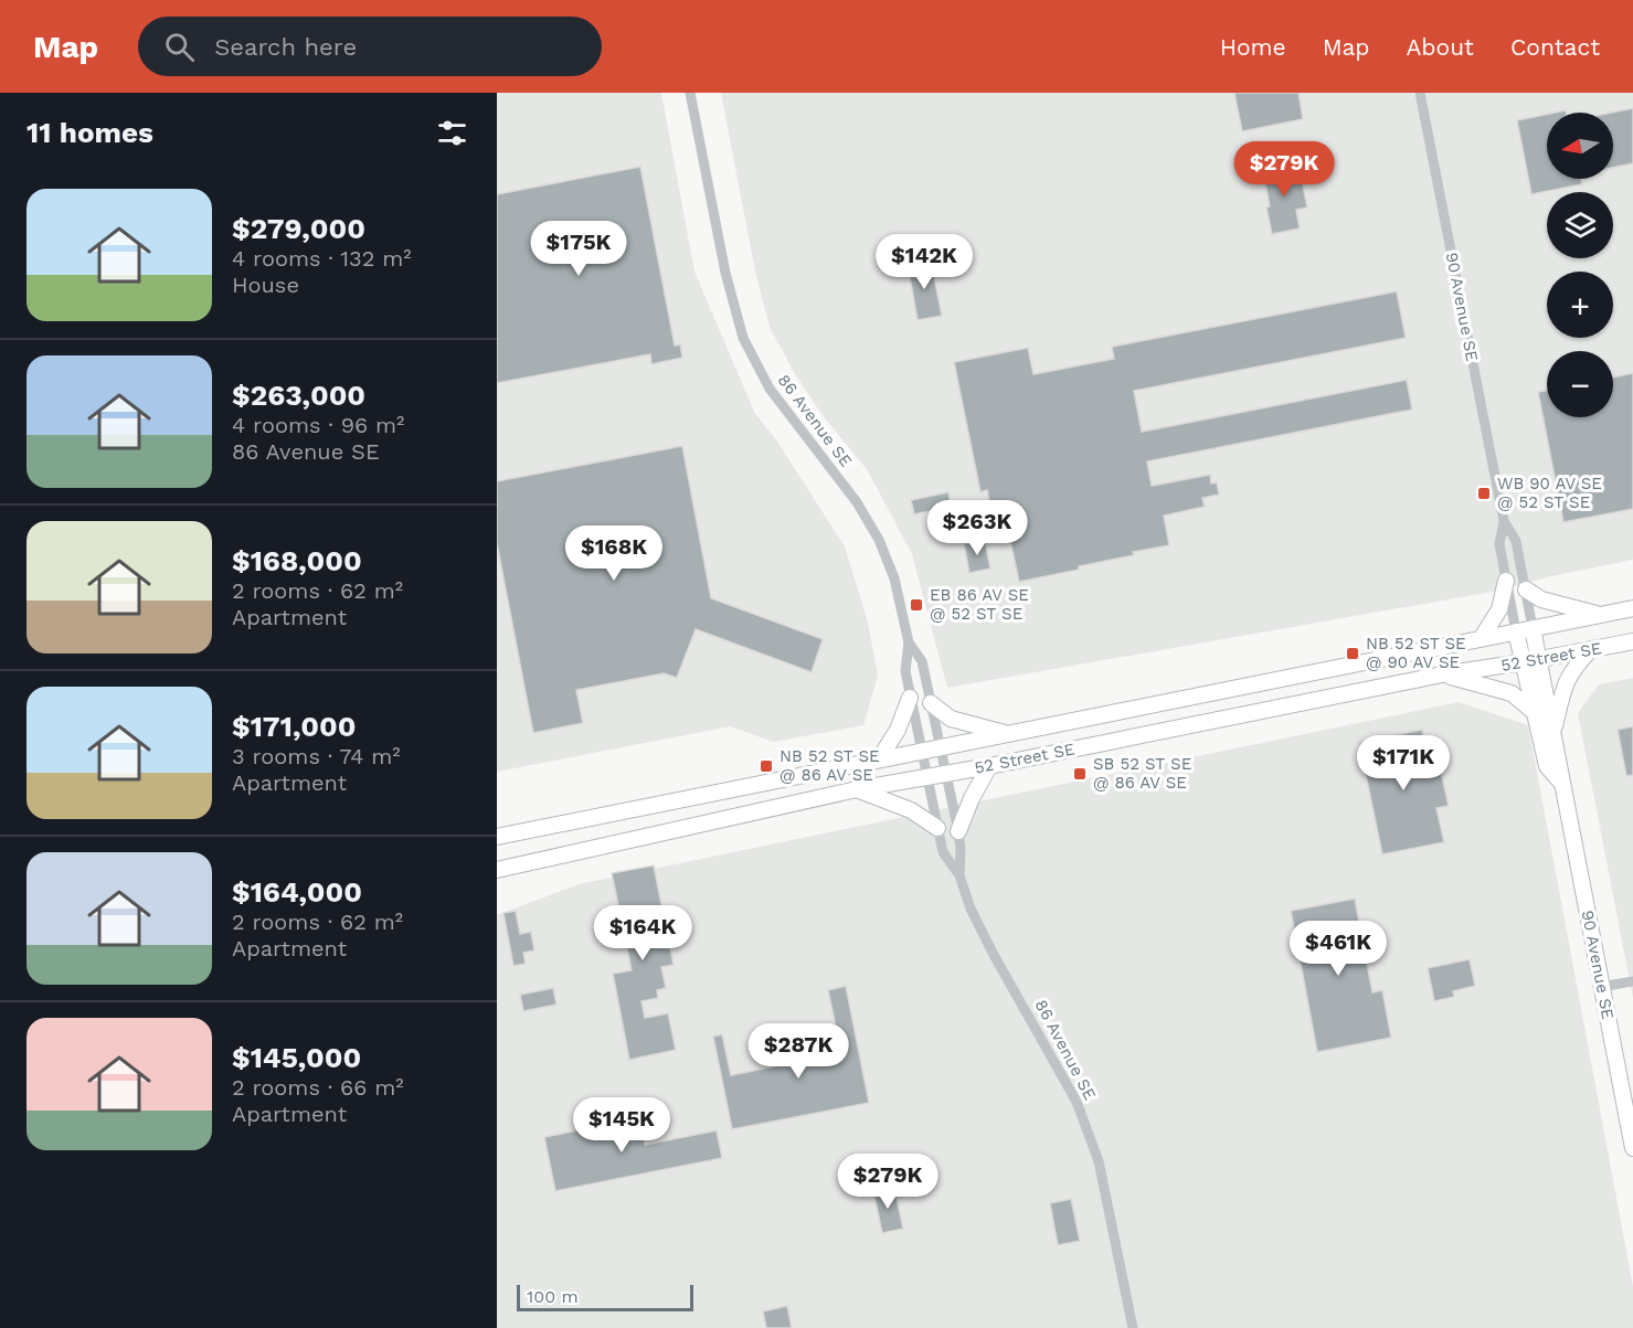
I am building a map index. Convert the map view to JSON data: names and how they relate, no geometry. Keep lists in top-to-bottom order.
{
  "streets": {
    "main road": ["90 Avenue SE", "52 Street SE"],
    "street": ["86 Avenue SE"]
  },
  "crossings": [
    ["90 Avenue SE", "52 Street SE"],
    ["86 Avenue SE", "52 Street SE"]
  ],
  "places": {
    "transit": [
      "WB 90 AV SE @ 52 ST SE",
      "EB 86 AV SE @ 52 ST SE",
      "NB 52 ST SE @ 90 AV SE",
      "NB 52 ST SE @ 86 AV SE",
      "SB 52 ST SE @ 86 AV SE"
    ]
  },
  "scale_bar": "100 m",
  "north": "left",
  "page": {
    "header": "Map",
    "search": "Search here",
    "nav": [
      "Home",
      "Map",
      "About",
      "Contact"
    ],
    "heading": "11 homes",
    "map_buttons": ["+", "−"],
    "price": [
      "$279K",
      "$175K",
      "$142K",
      "$263K",
      "$168K",
      "$171K",
      "$164K",
      "$461K",
      "$287K",
      "$145K",
      "$279K"
    ],
    "list": [
      {
        "name": "$279,000",
        "note": "4 rooms · 132 m² · House"
      },
      {
        "name": "$263,000",
        "note": "4 rooms · 96 m² · 86 Avenue SE"
      },
      {
        "name": "$168,000",
        "note": "2 rooms · 62 m² · Apartment"
      },
      {
        "name": "$171,000",
        "note": "3 rooms · 74 m² · Apartment"
      },
      {
        "name": "$164,000",
        "note": "2 rooms · 62 m² · Apartment"
      },
      {
        "name": "$145,000",
        "note": "2 rooms · 66 m² · Apartment"
      }
    ],
    "scale": "100 m"
  }
}
